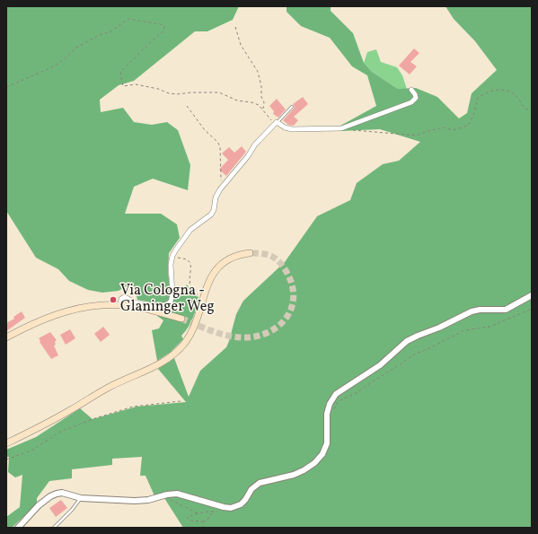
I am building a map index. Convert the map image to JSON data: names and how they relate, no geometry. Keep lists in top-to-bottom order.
{
  "places": ["Via Cologna - Glaninger Weg"]
}
